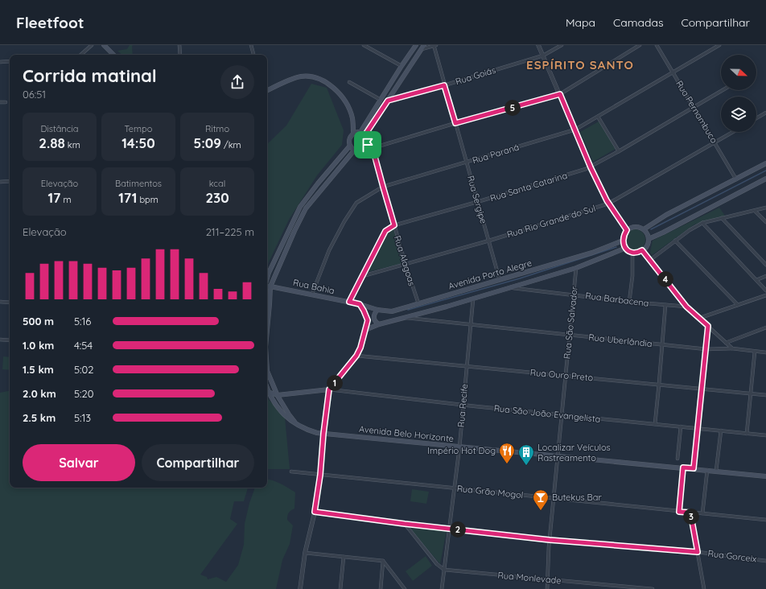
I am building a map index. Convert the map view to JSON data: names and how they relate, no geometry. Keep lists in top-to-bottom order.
{
  "streets": {
    "main road": ["Avenida Porto Alegre", "Rua Bahia", "Avenida Belo Horizonte"],
    "street": [
      "Rua Goiás",
      "Rua Pernambuco",
      "Rua Paraná",
      "Rua Santa Catarina",
      "Rua Sergipe",
      "Rua Rio Grande do Sul",
      "Rua Alagoas",
      "Rua Barbacena",
      "Rua São Salvador",
      "Rua Uberlândia",
      "Rua Ouro Preto",
      "Rua Recife",
      "Rua São João Evangelista",
      "Rua Grão Mogol",
      "Rua Gorceix",
      "Rua Monlevade"
    ]
  },
  "crossings": [
    ["Rua Goiás", "Rua Sergipe"],
    ["Rua Pernambuco", "Rua Paraná"],
    ["Rua Pernambuco", "Rua Santa Catarina"],
    ["Rua Pernambuco", "Rua Rio Grande do Sul"],
    ["Rua Paraná", "Rua Sergipe"],
    ["Rua Paraná", "Rua Alagoas"],
    ["Rua Paraná", "Rua Bahia"],
    ["Rua Santa Catarina", "Rua Sergipe"],
    ["Rua Santa Catarina", "Rua Rio Grande do Sul"],
    ["Rua Santa Catarina", "Rua Alagoas"],
    ["Rua Santa Catarina", "Rua Bahia"],
    ["Rua Sergipe", "Rua Rio Grande do Sul"],
    ["Rua Sergipe", "Avenida Porto Alegre"],
    ["Rua Rio Grande do Sul", "Rua Alagoas"],
    ["Rua Alagoas", "Avenida Porto Alegre"],
    ["Avenida Porto Alegre", "Rua Bahia"],
    ["Avenida Porto Alegre", "Rua Barbacena"],
    ["Avenida Porto Alegre", "Rua São Salvador"],
    ["Avenida Porto Alegre", "Rua Uberlândia"],
    ["Avenida Porto Alegre", "Rua Recife"],
    ["Rua Barbacena", "Rua São Salvador"],
    ["Rua São Salvador", "Rua Uberlândia"],
    ["Rua São Salvador", "Rua Ouro Preto"],
    ["Rua São Salvador", "Rua São João Evangelista"],
    ["Rua São Salvador", "Avenida Belo Horizonte"],
    ["Rua São Salvador", "Rua Grão Mogol"],
    ["Rua São Salvador", "Rua Gorceix"],
    ["Rua São Salvador", "Rua Monlevade"],
    ["Rua Uberlândia", "Rua Recife"],
    ["Rua Ouro Preto", "Rua Recife"],
    ["Rua Recife", "Rua São João Evangelista"],
    ["Rua Recife", "Avenida Belo Horizonte"],
    ["Rua Recife", "Rua Grão Mogol"],
    ["Rua Recife", "Rua Gorceix"],
    ["Rua Recife", "Rua Monlevade"]
  ],
  "districts": ["ESPÍRITO SANTO"],
  "places": {
    "restaurant": ["Império Hot Dog"],
    "building": ["Localizar Veículos Rastreamento"],
    "bar": ["Butekus Bar"]
  },
  "north": "right",
  "page": {
    "header": "Fleetfoot",
    "nav": ["Mapa", "Camadas", "Compartilhar"],
    "heading": ["Corrida matinal", "06:51"],
    "pins": [
      "5",
      "4",
      "1",
      "3",
      "2"
    ],
    "stats": [
      ["Distância", "2.88 km"],
      ["Tempo", "14:50"],
      ["Ritmo", "5:09 /km"],
      ["Elevação", "17 m"],
      ["Batimentos", "171 bpm"],
      ["kcal", "230"]
    ],
    "chart": ["Elevação", "211–225 m"],
    "list": [
      {
        "name": "500 m",
        "note": "5:16"
      },
      {
        "name": "1.0 km",
        "note": "4:54"
      },
      {
        "name": "1.5 km",
        "note": "5:02"
      },
      {
        "name": "2.0 km",
        "note": "5:20"
      },
      {
        "name": "2.5 km",
        "note": "5:13"
      }
    ],
    "buttons": ["Salvar", "Compartilhar"]
  }
}
